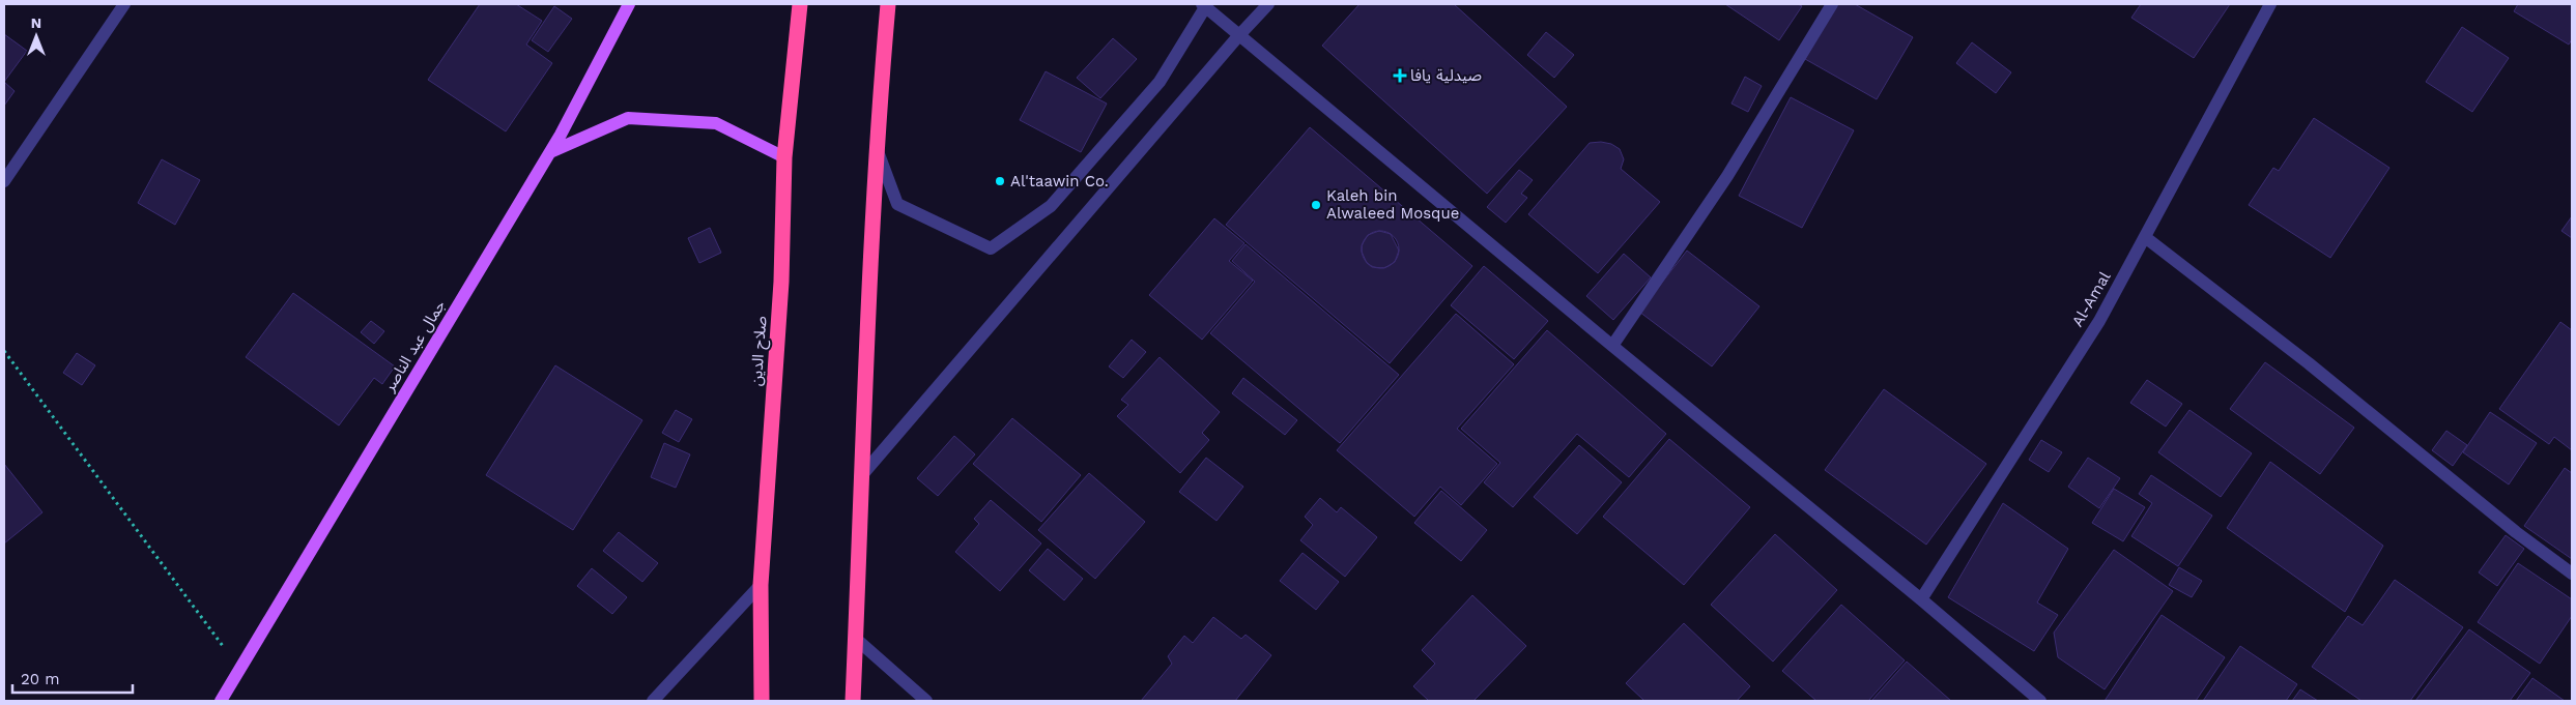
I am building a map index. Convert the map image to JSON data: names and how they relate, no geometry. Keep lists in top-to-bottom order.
{
  "streets": {
    "highway": ["صلاح الدين"],
    "main road": ["جمال عبد الناصر"],
    "street": ["Al-Amal"]
  },
  "places": {
    "health": ["صيدلية يافا"],
    "other": ["Al'taawin Co.", "Kaleh bin Alwaleed Mosque"]
  },
  "scale_bar": "20 m",
  "north": "top"
}
